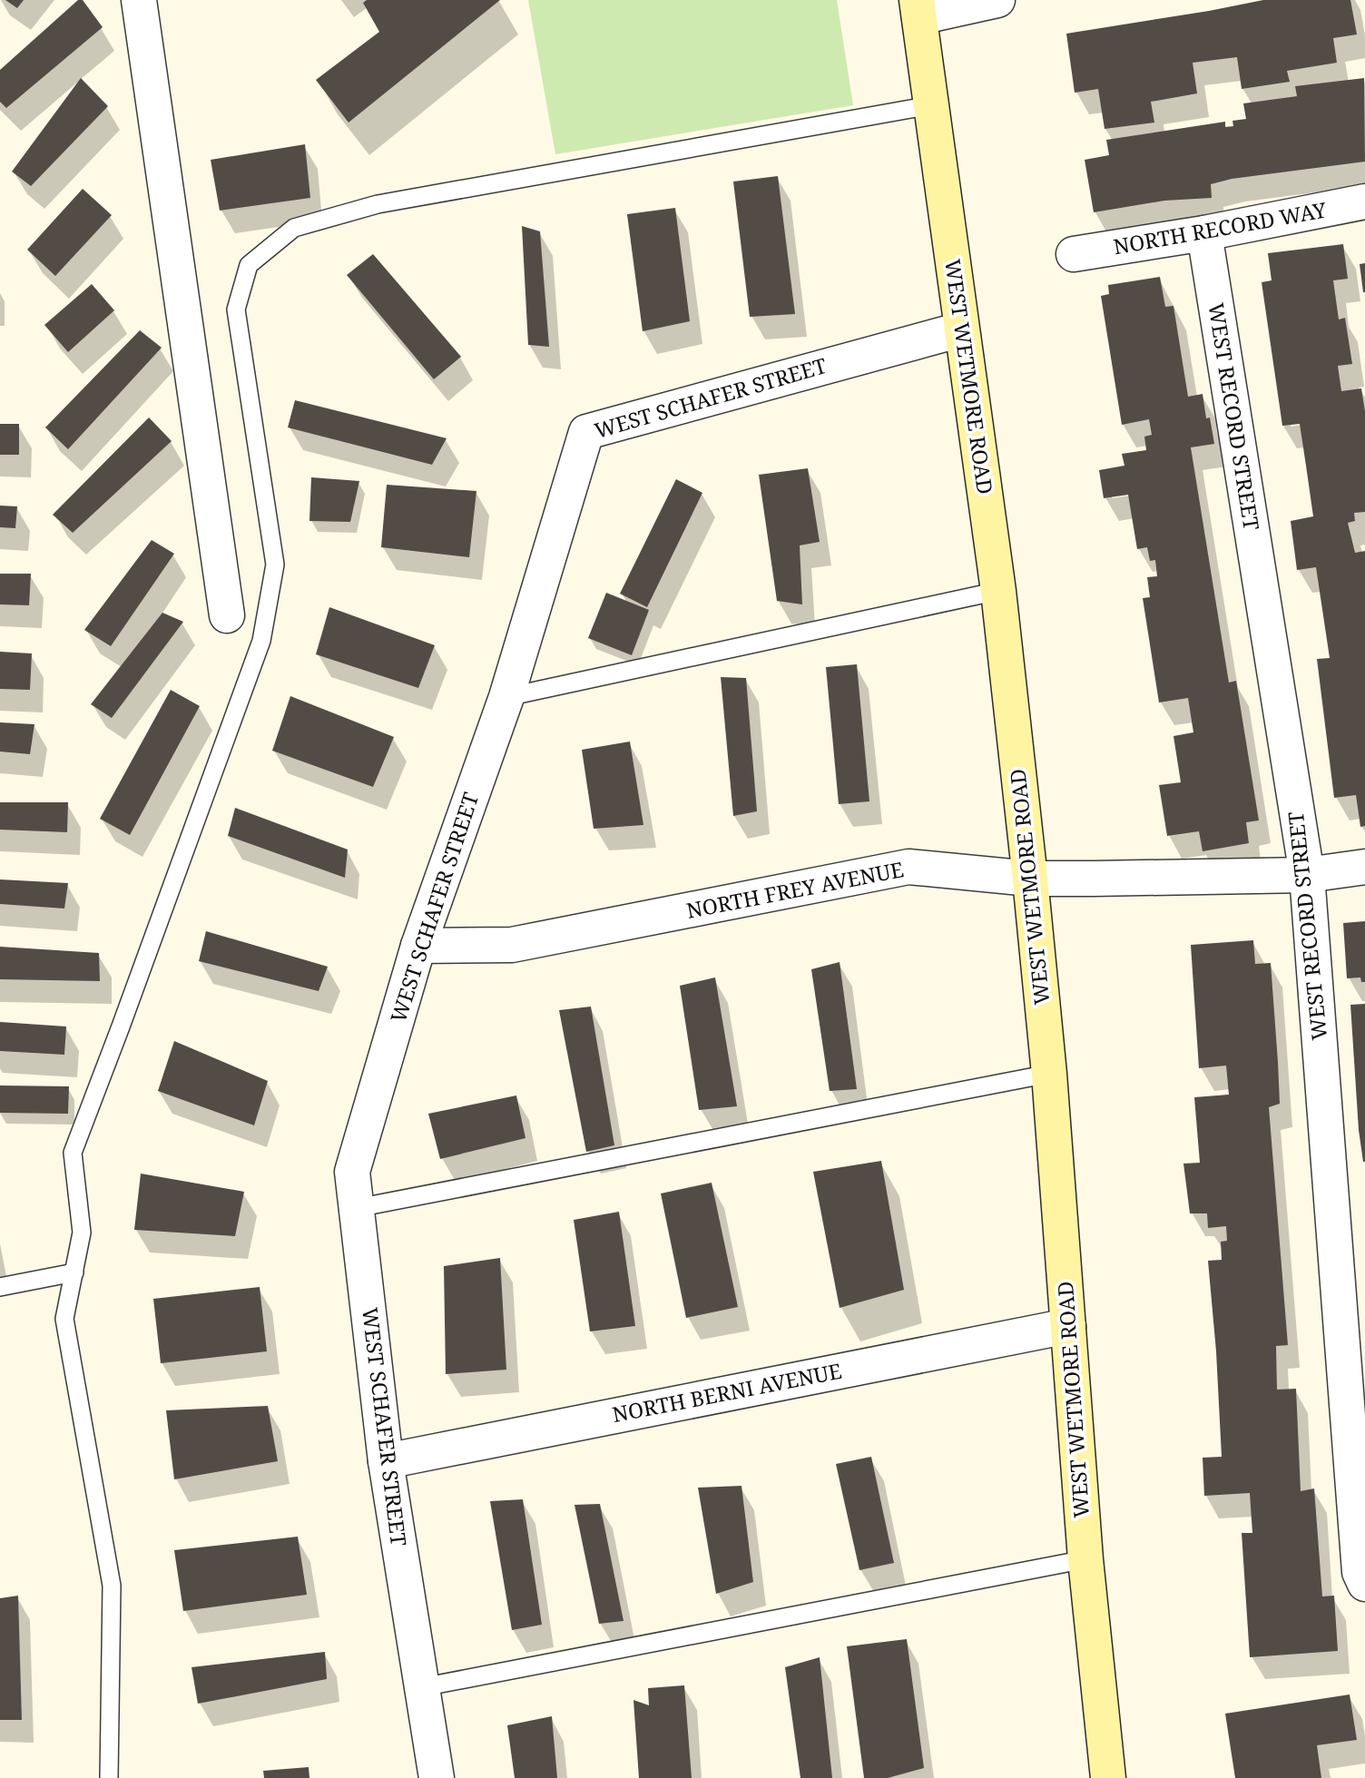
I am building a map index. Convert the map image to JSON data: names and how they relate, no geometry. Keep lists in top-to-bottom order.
{
  "streets": {
    "street": [
      "NORTH RECORD WAY",
      "WEST WETMORE ROAD",
      "WEST SCHAFER STREET",
      "WEST RECORD STREET",
      "NORTH FREY AVENUE",
      "NORTH BERNI AVENUE"
    ]
  },
  "crossings": [
    ["NORTH RECORD WAY", "WEST RECORD STREET"],
    ["WEST WETMORE ROAD", "WEST SCHAFER STREET"],
    ["WEST WETMORE ROAD", "NORTH FREY AVENUE"],
    ["WEST WETMORE ROAD", "NORTH BERNI AVENUE"],
    ["WEST SCHAFER STREET", "NORTH FREY AVENUE"],
    ["WEST SCHAFER STREET", "NORTH BERNI AVENUE"],
    ["WEST RECORD STREET", "NORTH FREY AVENUE"]
  ]
}
